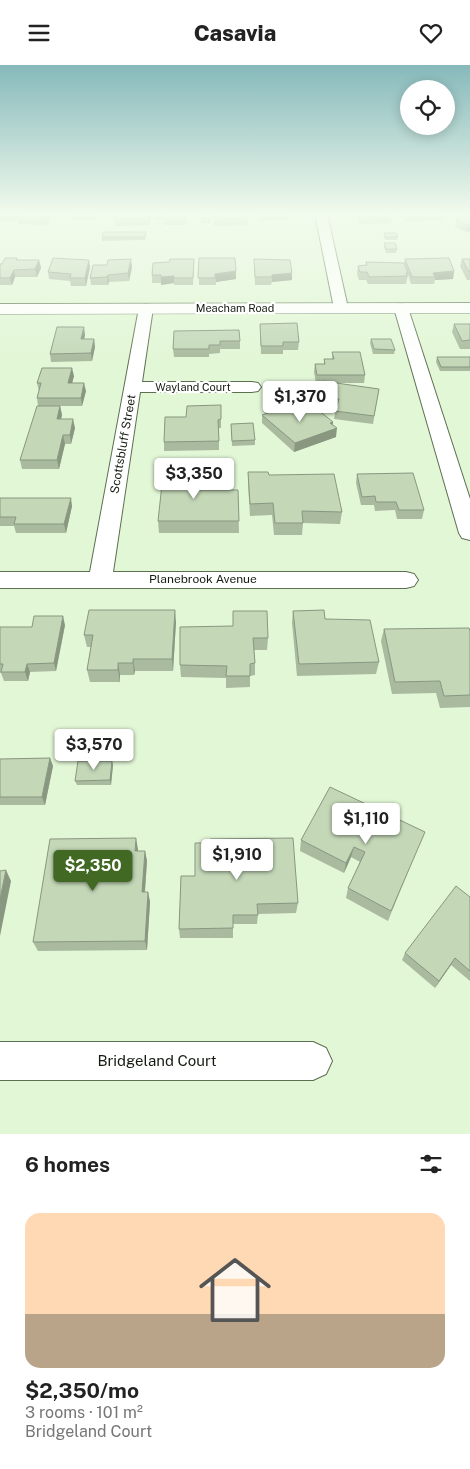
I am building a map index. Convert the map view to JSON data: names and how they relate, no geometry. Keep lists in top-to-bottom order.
{
  "streets": {
    "street": [
      "Meacham Road",
      "Wayland Court",
      "Scottsbluff Street",
      "Planebrook Avenue",
      "Bridgeland Court"
    ]
  },
  "crossings": [
    ["Meacham Road", "Scottsbluff Street"],
    ["Wayland Court", "Scottsbluff Street"],
    ["Scottsbluff Street", "Planebrook Avenue"]
  ],
  "page": {
    "header": "Casavia",
    "price": [
      "$1,370",
      "$3,350",
      "$3,570",
      "$1,110",
      "$1,910",
      "$2,350"
    ],
    "heading": "6 homes",
    "list": [
      {
        "name": "$2,350/mo",
        "note": "3 rooms · 101 m² · Bridgeland Court"
      }
    ]
  }
}
